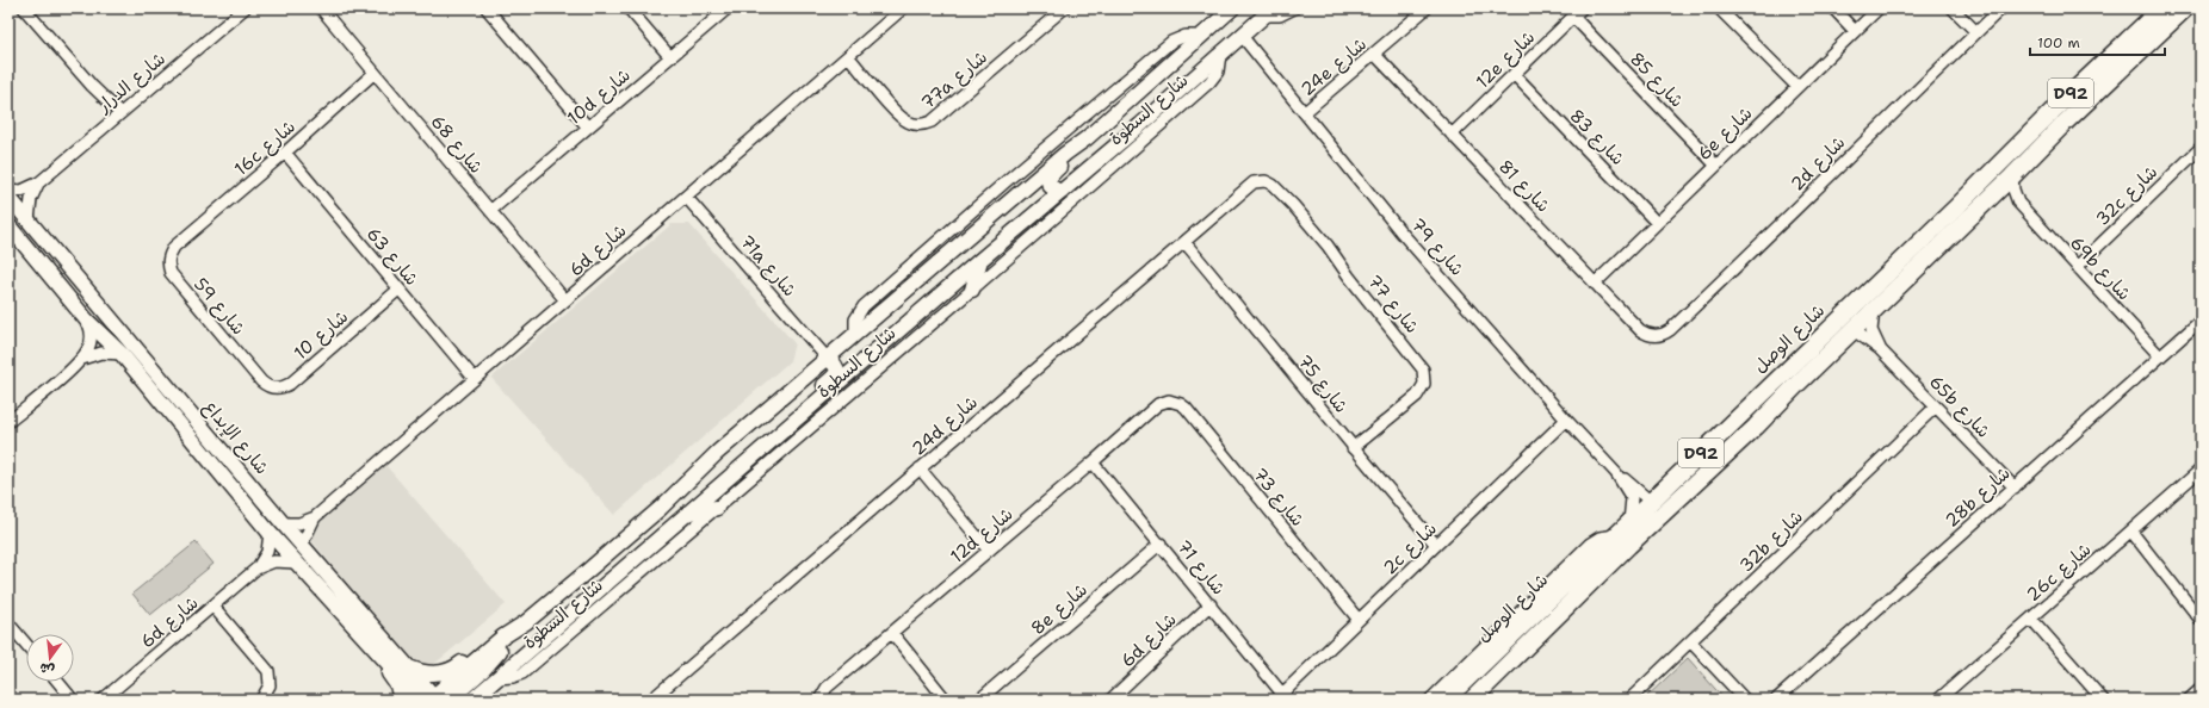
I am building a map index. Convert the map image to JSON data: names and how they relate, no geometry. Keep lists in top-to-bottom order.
{
  "streets": {
    "main road": [
      "D92",
      "شارع السطوة",
      "شارع الوصل",
      "شارع الإبداع"
    ],
    "street": [
      "12e شارع",
      "24e شارع",
      "77a شارع",
      "شارع 85",
      "شارع الدرار",
      "10d شارع",
      "6e شارع",
      "شارع 83",
      "شارع 68",
      "16c شارع",
      "2d شارع",
      "شارع 81",
      "32c شارع",
      "شارع 79",
      "6d شارع",
      "شارع 63",
      "71a شارع",
      "69b شارع",
      "شارع 77",
      "شارع 59",
      "شارع 10",
      "شارع 75",
      "65b شارع",
      "24d شارع",
      "شارع 73",
      "28b شارع",
      "12d شارع",
      "32b شارع",
      "2c شارع",
      "شارع 71",
      "26c شارع",
      "8e شارع"
    ]
  },
  "crossings": [
    ["12e شارع", "شارع 85"],
    ["12e شارع", "شارع 83"],
    ["12e شارع", "شارع 81"],
    ["24e شارع", "شارع 81"],
    ["24e شارع", "شارع 79"],
    ["77a شارع", "6d شارع"],
    ["شارع 85", "6e شارع"],
    ["شارع الدرار", "شارع الإبداع"],
    ["10d شارع", "شارع 68"],
    ["شارع السطوة", "شارع 79"],
    ["شارع السطوة", "71a شارع"],
    ["شارع السطوة", "شارع الإبداع"],
    ["6e شارع", "شارع 83"],
    ["6e شارع", "شارع 81"],
    ["شارع 68", "16c شارع"],
    ["شارع 68", "6d شارع"],
    ["16c شارع", "شارع 63"],
    ["16c شارع", "شارع 59"],
    ["2d شارع", "شارع 81"],
    ["32c شارع", "69b شارع"],
    ["شارع 79", "شارع الوصل"],
    ["شارع 79", "2c شارع"],
    ["6d شارع", "شارع 63"],
    ["6d شارع", "71a شارع"],
    ["6d شارع", "شارع الإبداع"],
    ["6d شارع", "شارع 71"],
    ["شارع 63", "شارع 10"],
    ["69b شارع", "شارع الوصل"],
    ["69b شارع", "28b شارع"],
    ["شارع 77", "شارع 75"],
    ["شارع 77", "24d شارع"],
    ["شارع 59", "شارع 10"],
    ["شارع الوصل", "65b شارع"],
    ["شارع 75", "24d شارع"],
    ["شارع 75", "2c شارع"],
    ["65b شارع", "28b شارع"],
    ["65b شارع", "32b شارع"],
    ["شارع 73", "12d شارع"],
    ["شارع 73", "2c شارع"],
    ["12d شارع", "شارع 71"],
    ["2c شارع", "شارع 71"],
    ["شارع 71", "8e شارع"]
  ],
  "scale_bar": "100 m",
  "north": "bottom"
}
